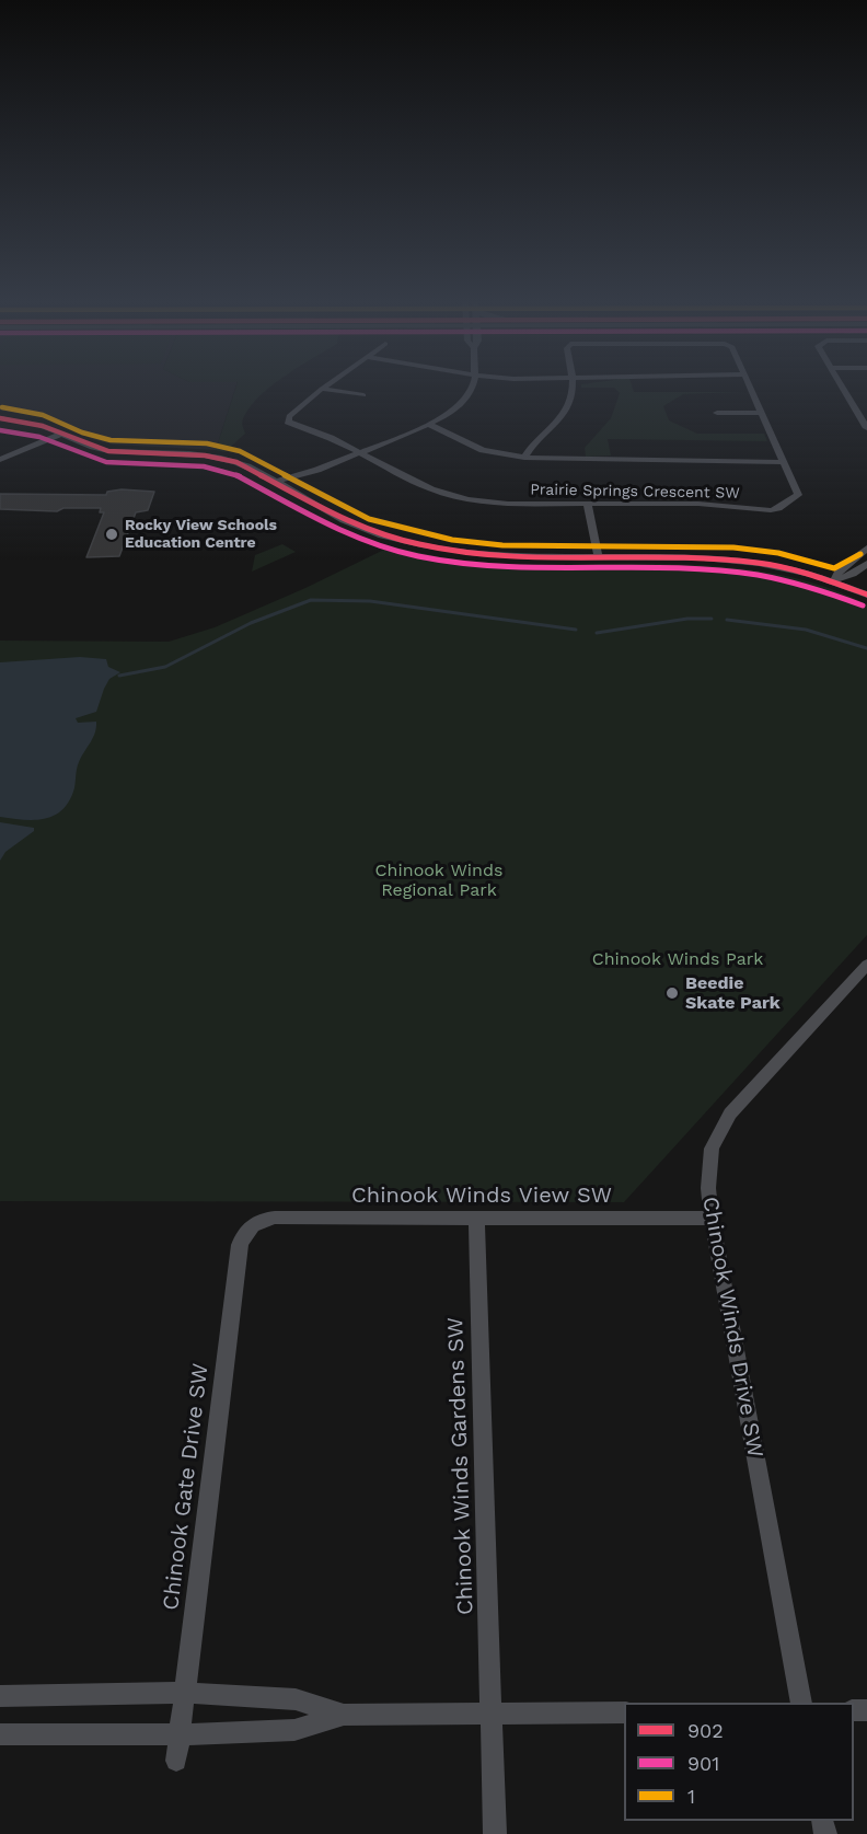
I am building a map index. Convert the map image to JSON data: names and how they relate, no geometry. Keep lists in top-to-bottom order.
{
  "streets": {
    "street": [
      "Prairie Springs Crescent SW",
      "Chinook Winds View SW",
      "Chinook Winds Drive SW",
      "Chinook Winds Gardens SW",
      "Chinook Gate Drive SW"
    ]
  },
  "crossings": [
    ["Chinook Winds View SW", "Chinook Winds Drive SW"],
    ["Chinook Winds View SW", "Chinook Winds Gardens SW"],
    ["Chinook Winds View SW", "Chinook Gate Drive SW"]
  ],
  "parks": ["Chinook Winds Regional Park", "Chinook Winds Park"],
  "places": ["Rocky View Schools Education Centre", "Beedie Skate Park"],
  "lines": ["transit line 1", "transit line 902", "transit line 901"],
  "legend": ["902", "901", "1"]
}
